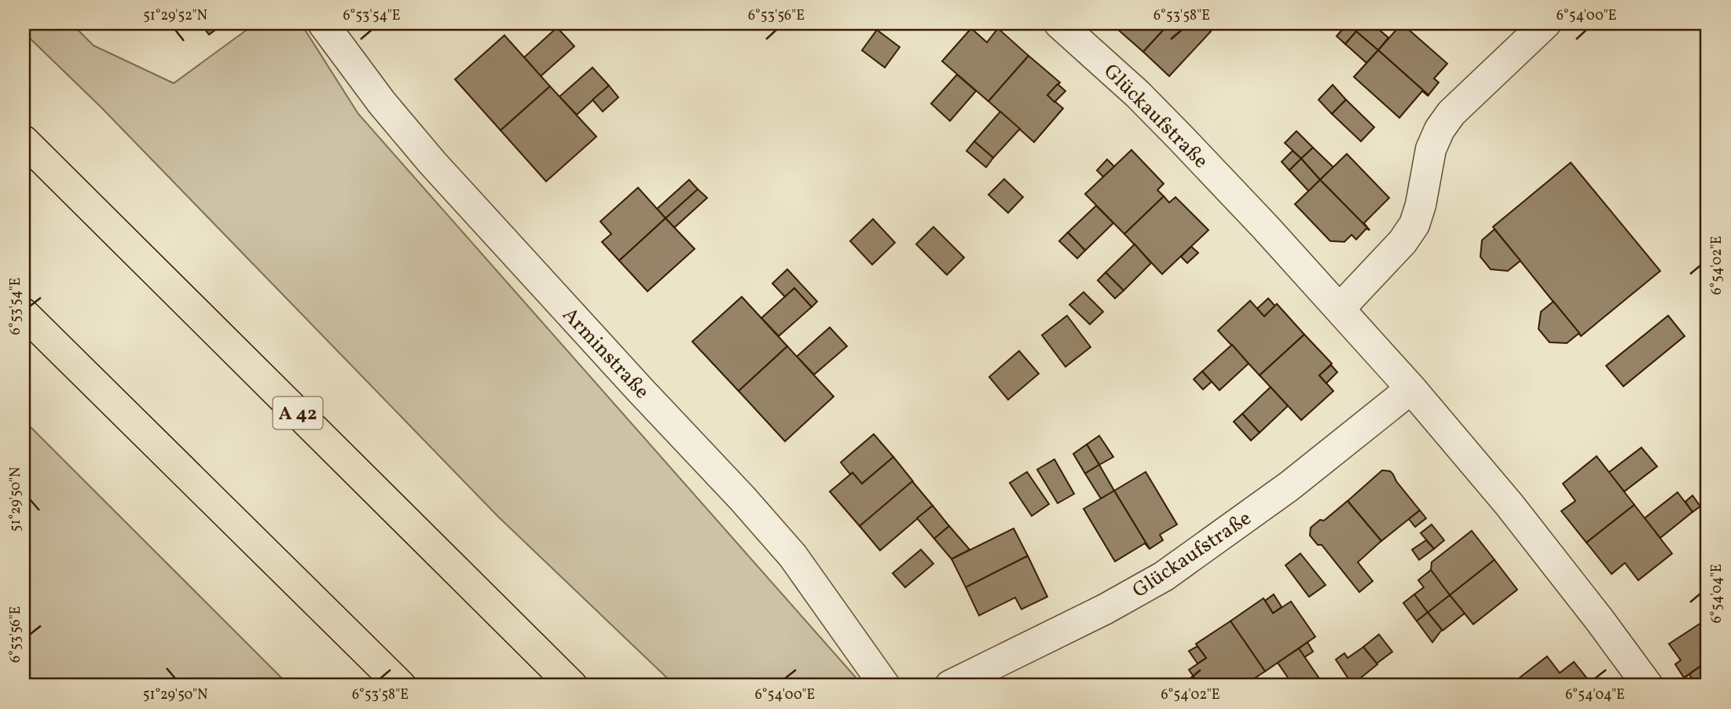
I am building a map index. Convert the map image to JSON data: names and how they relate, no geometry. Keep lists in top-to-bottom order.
{
  "streets": {
    "highway": ["A 42"],
    "street": ["Glückaufstraße", "Arminstraße"]
  },
  "coordinates": [
    "51°29'52\"N",
    "6°53'54\"E",
    "6°53'56\"E",
    "6°53'58\"E",
    "6°54'00\"E",
    "6°54'02\"E",
    "51°29'50\"N",
    "6°54'04\"E"
  ]
}
